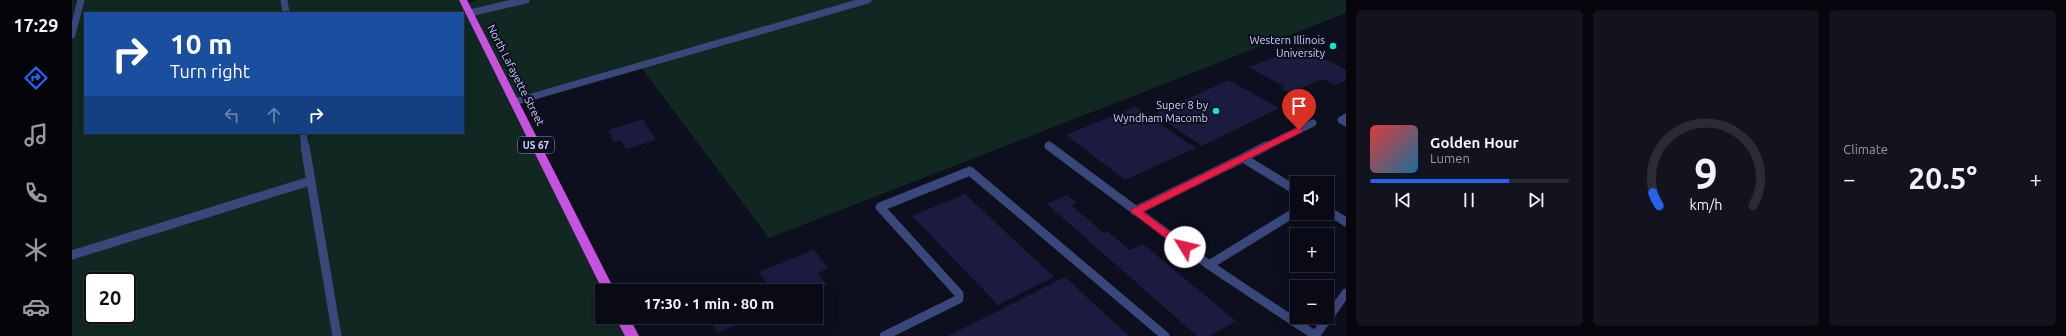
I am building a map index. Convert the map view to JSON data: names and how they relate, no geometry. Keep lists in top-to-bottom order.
{
  "streets": {
    "highway": ["North Lafayette Street", "US 67"]
  },
  "places": ["Western Illinois University", "Super 8 by Wyndham Macomb"],
  "page": {
    "tabs": "17:29",
    "tile": "Climate",
    "turn": ["10 m", "Turn right"],
    "song": ["Golden Hour", "Lumen"],
    "heat": ["−", "20.5°", "+"],
    "map_buttons": ["+", "−"],
    "limit": "20",
    "trip": "17:30 · 1 min · 80 m",
    "gauge": ["9", "km/h"]
  }
}
